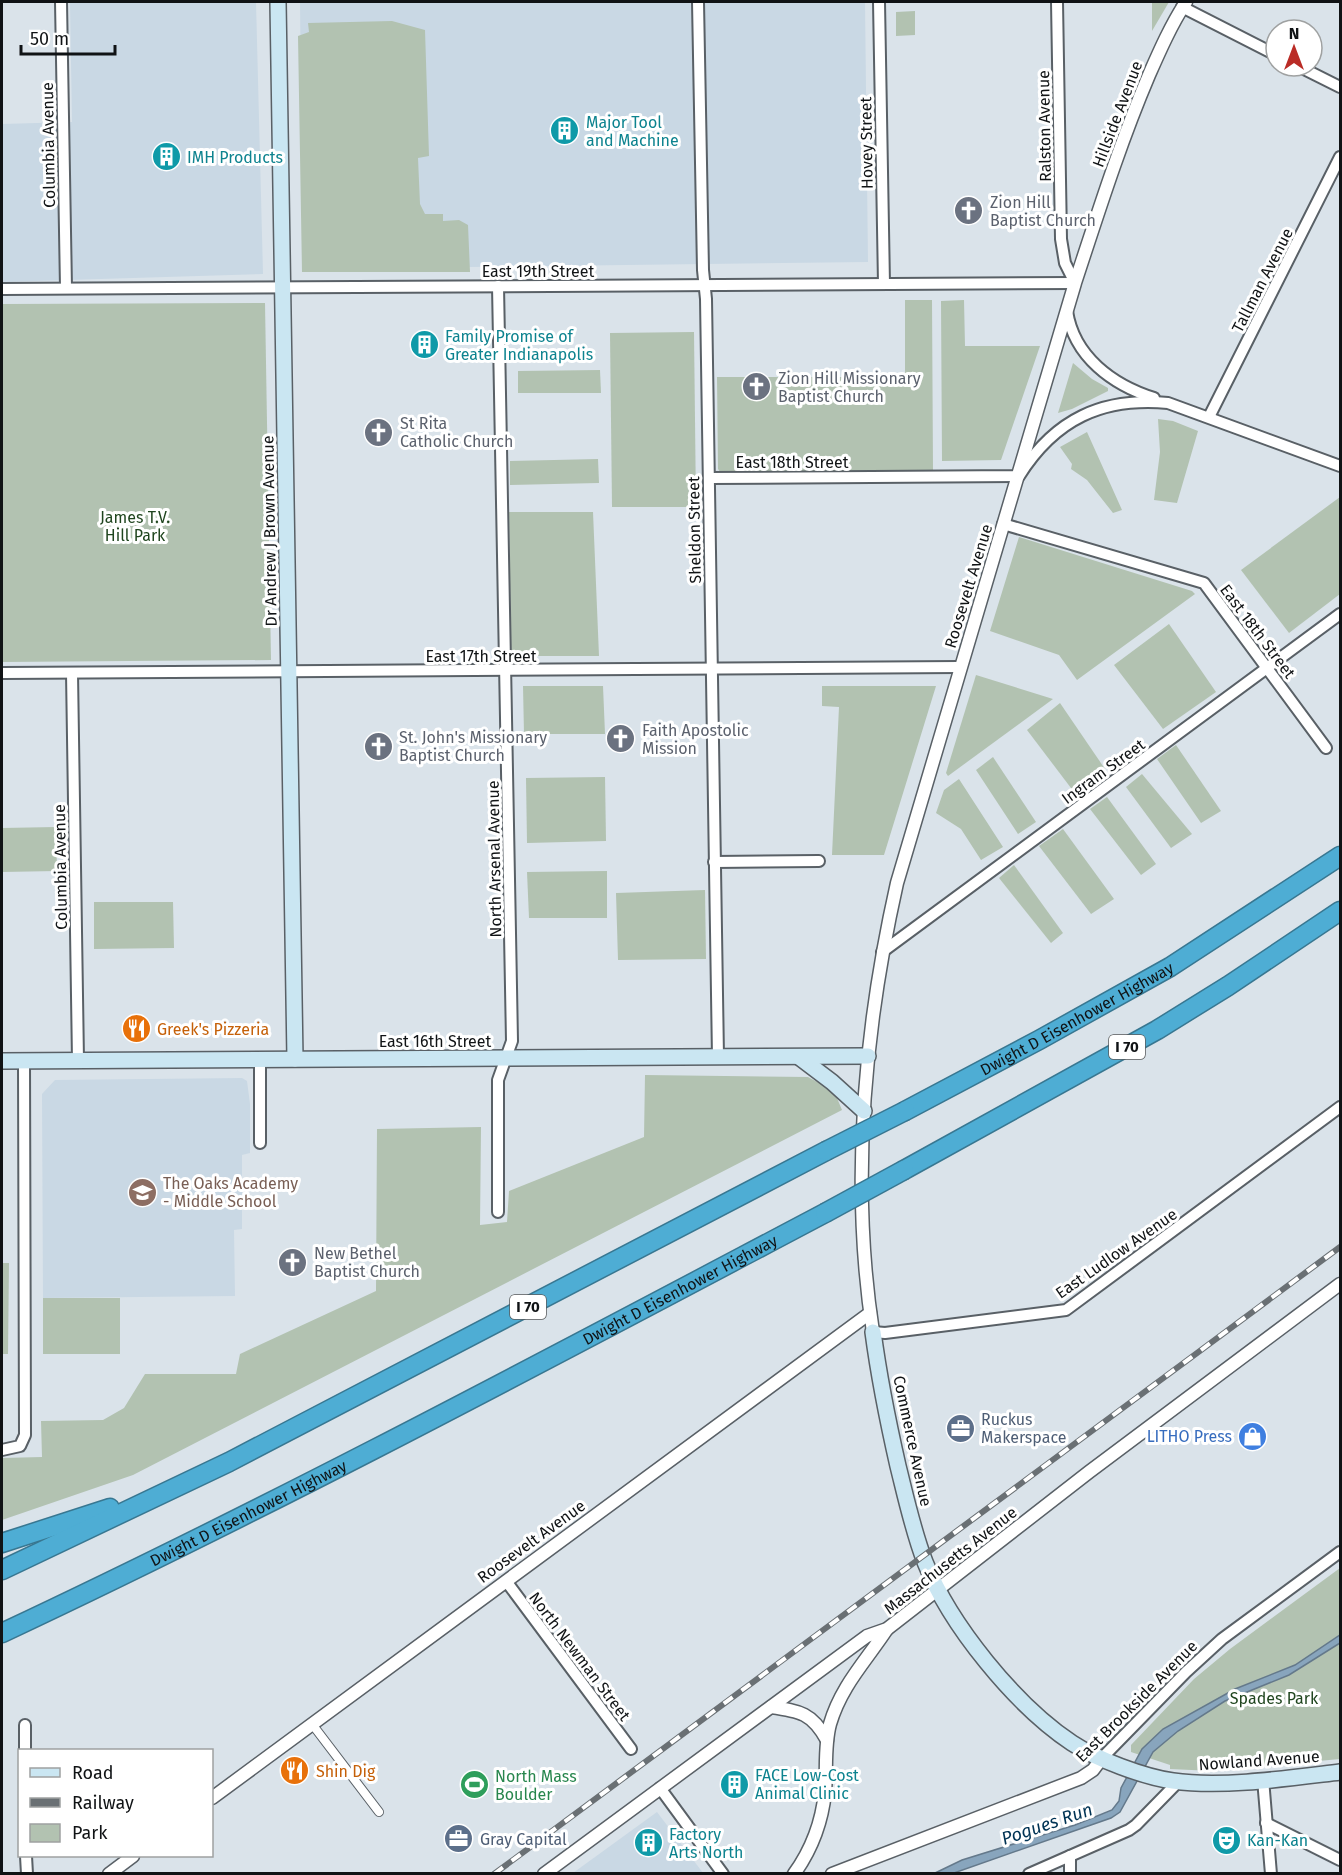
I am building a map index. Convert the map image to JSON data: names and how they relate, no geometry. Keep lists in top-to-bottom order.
{
  "streets": {
    "highway": ["Dwight D Eisenhower Highway", "I 70"],
    "main road": [
      "Dr Andrew J Brown Avenue",
      "East 16th Street",
      "Commerce Avenue",
      "Nowland Avenue"
    ],
    "street": [
      "Hillside Avenue",
      "Ralston Avenue",
      "Hovey Street",
      "Columbia Avenue",
      "East 19th Street",
      "Tallman Avenue",
      "East 18th Street",
      "Sheldon Street",
      "Roosevelt Avenue",
      "East 17th Street",
      "Ingram Street",
      "North Arsenal Avenue",
      "East Ludlow Avenue",
      "Massachusetts Avenue",
      "North Newman Street",
      "East Brookside Avenue"
    ]
  },
  "crossings": [
    ["Hillside Avenue", "Ralston Avenue"],
    ["Hillside Avenue", "East 19th Street"],
    ["Hillside Avenue", "East 18th Street"],
    ["Hillside Avenue", "Roosevelt Avenue"],
    ["Ralston Avenue", "East 19th Street"],
    ["Hovey Street", "East 19th Street"],
    ["Columbia Avenue", "East 19th Street"],
    ["Columbia Avenue", "East 17th Street"],
    ["Columbia Avenue", "East 16th Street"],
    ["East 19th Street", "Sheldon Street"],
    ["East 19th Street", "Dr Andrew J Brown Avenue"],
    ["East 19th Street", "North Arsenal Avenue"],
    ["Tallman Avenue", "Roosevelt Avenue"],
    ["East 18th Street", "Sheldon Street"],
    ["East 18th Street", "Roosevelt Avenue"],
    ["East 18th Street", "Ingram Street"],
    ["Sheldon Street", "East 17th Street"],
    ["Sheldon Street", "East 16th Street"],
    ["Dr Andrew J Brown Avenue", "East 17th Street"],
    ["Dr Andrew J Brown Avenue", "East 16th Street"],
    ["Roosevelt Avenue", "East 17th Street"],
    ["Roosevelt Avenue", "Ingram Street"],
    ["Roosevelt Avenue", "East 16th Street"],
    ["Roosevelt Avenue", "Commerce Avenue"],
    ["Roosevelt Avenue", "North Newman Street"],
    ["East 17th Street", "North Arsenal Avenue"],
    ["North Arsenal Avenue", "East 16th Street"],
    ["East 16th Street", "Commerce Avenue"],
    ["East Ludlow Avenue", "Commerce Avenue"],
    ["Commerce Avenue", "Massachusetts Avenue"],
    ["Commerce Avenue", "East Brookside Avenue"],
    ["Commerce Avenue", "Nowland Avenue"],
    ["East Brookside Avenue", "Nowland Avenue"]
  ],
  "water": ["Pogues Run"],
  "parks": ["James T.V. Hill Park", "Spades Park"],
  "places": {
    "building": [
      "Major Tool and Machine",
      "IMH Products",
      "Family Promise of Greater Indianapolis",
      "FACE Low-Cost Animal Clinic",
      "Factory Arts North"
    ],
    "church": [
      "Zion Hill Baptist Church",
      "Zion Hill Missionary Baptist Church",
      "St Rita Catholic Church",
      "Faith Apostolic Mission",
      "St. John's Missionary Baptist Church",
      "New Bethel Baptist Church"
    ],
    "restaurant": ["Greek's Pizzeria", "Shin Dig"],
    "school or university": ["The Oaks Academy - Middle School"],
    "office": ["Ruckus Makerspace", "Gray Capital"],
    "shop": ["LITHO Press"],
    "sports": ["North Mass Boulder"],
    "theatre": ["Kan-Kan"]
  },
  "legend": ["Road", "Railway", "Park"],
  "scale_bar": "50 m",
  "north": "top"
}
